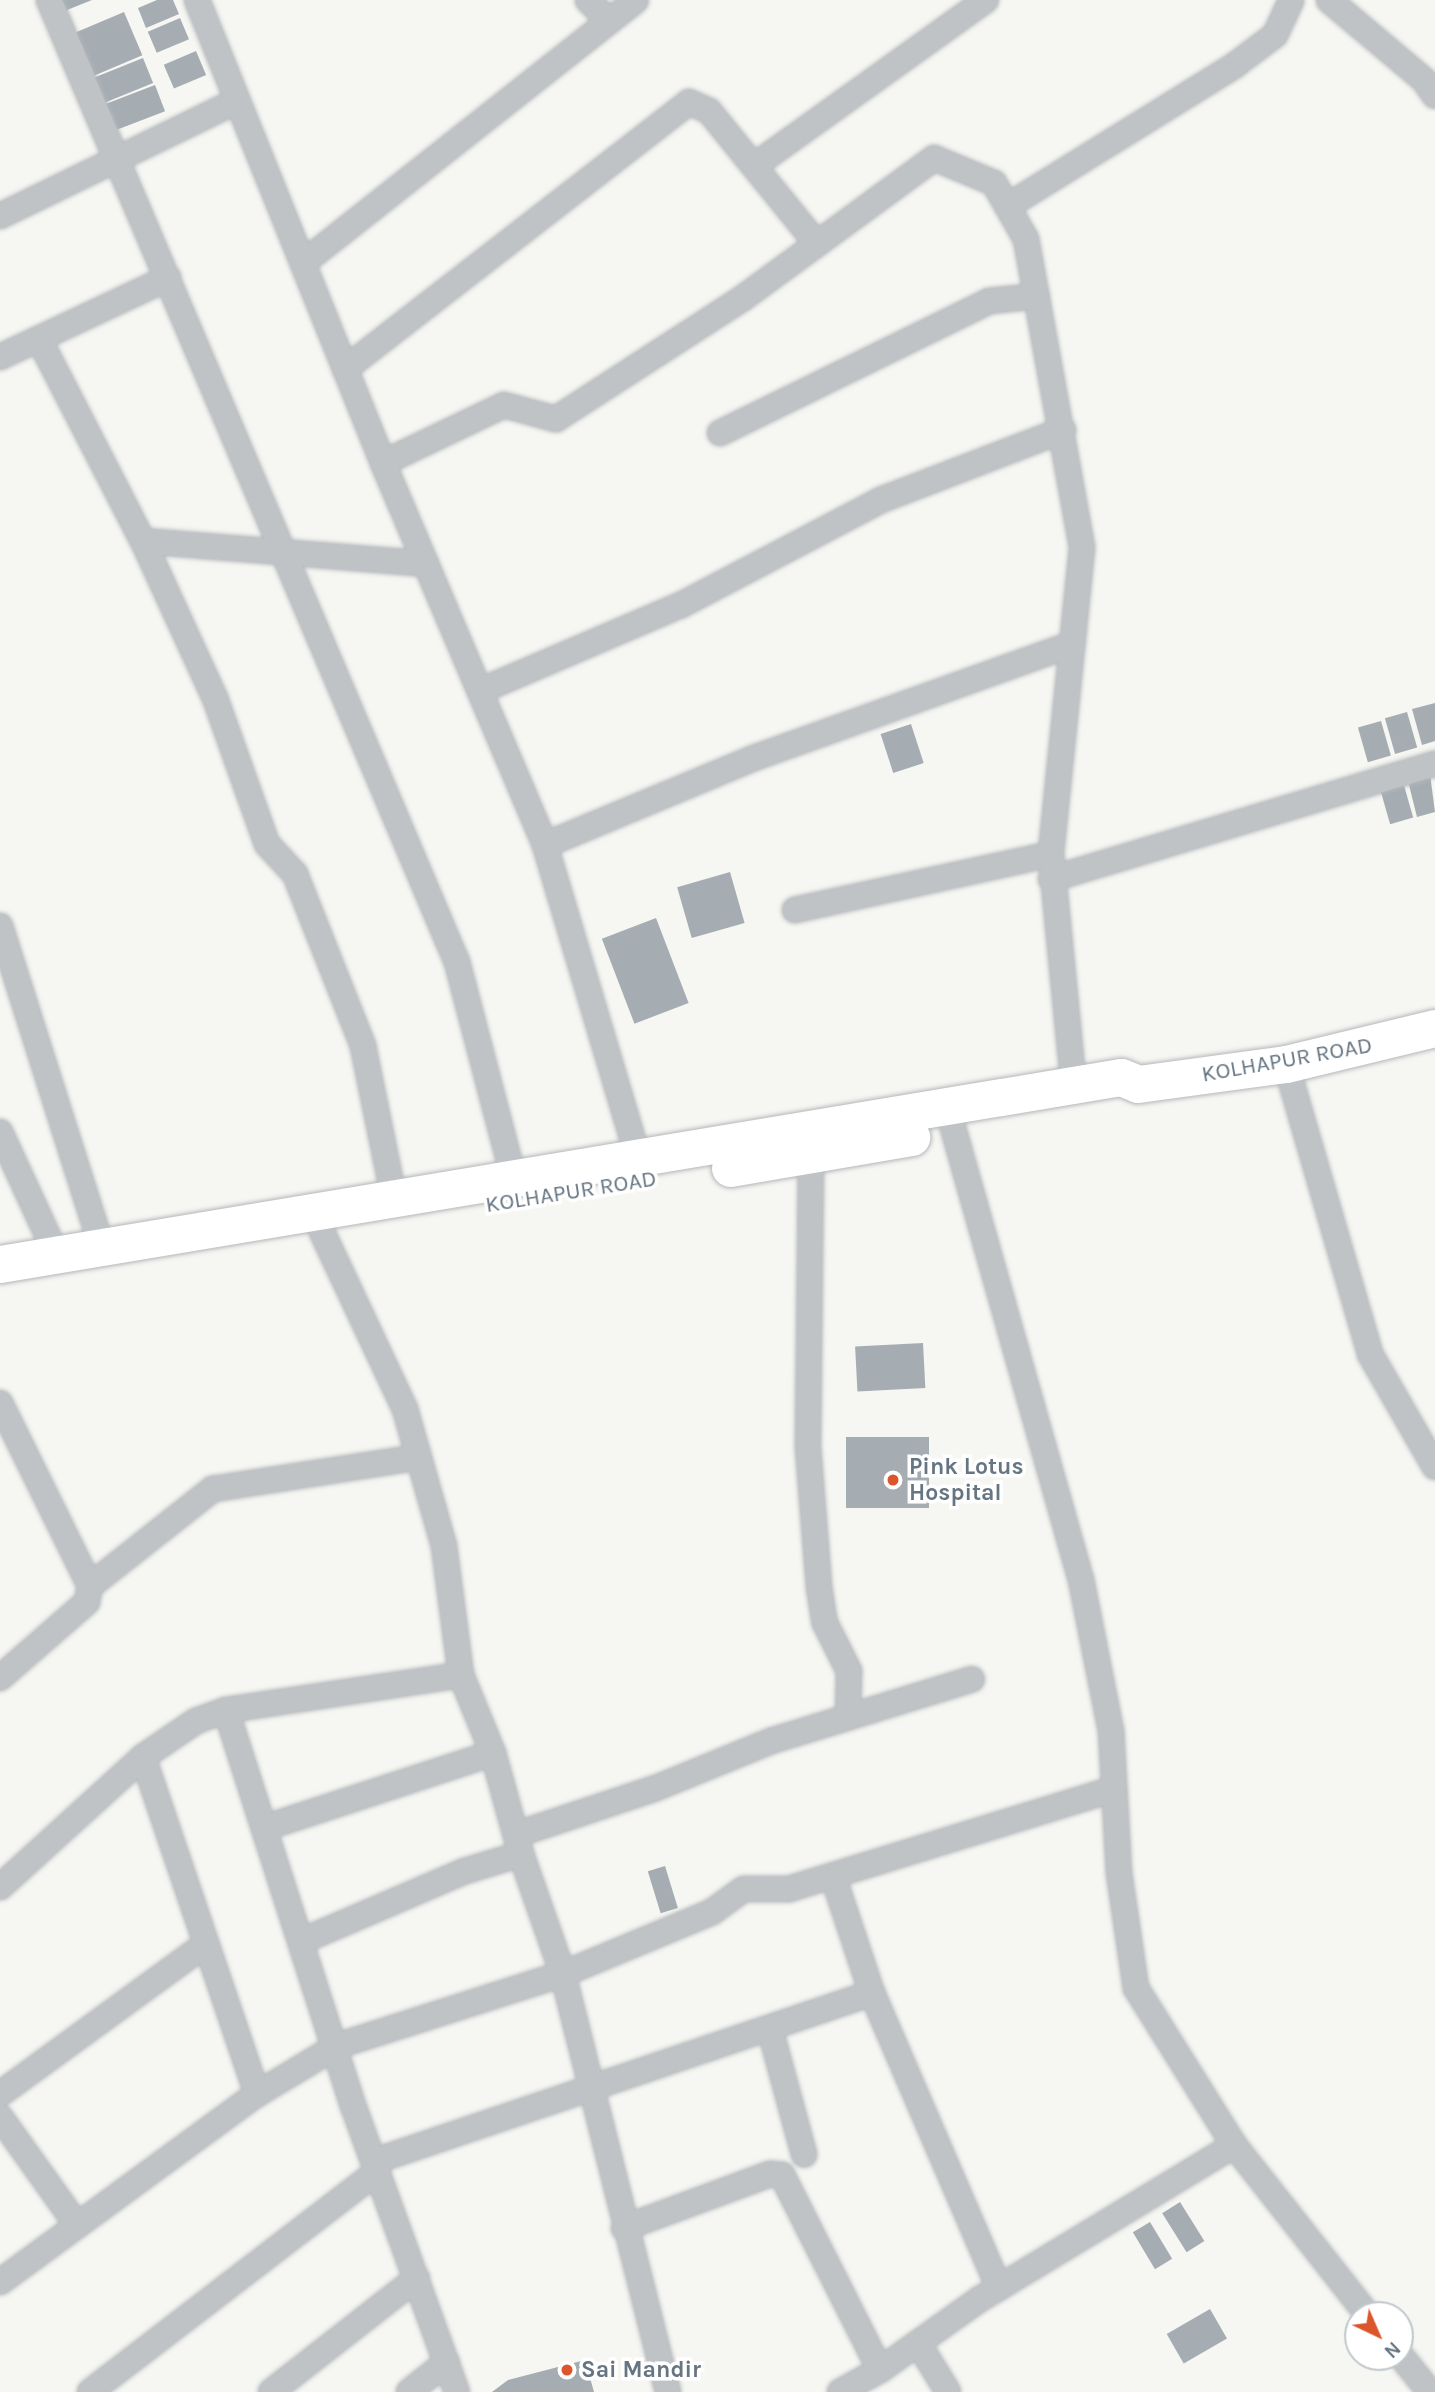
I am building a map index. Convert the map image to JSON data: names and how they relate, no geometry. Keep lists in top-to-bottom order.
{
  "streets": {
    "main road": ["KOLHAPUR ROAD"]
  },
  "places": ["Pink Lotus Hospital", "Sai Mandir"],
  "north": "bottom right"
}
